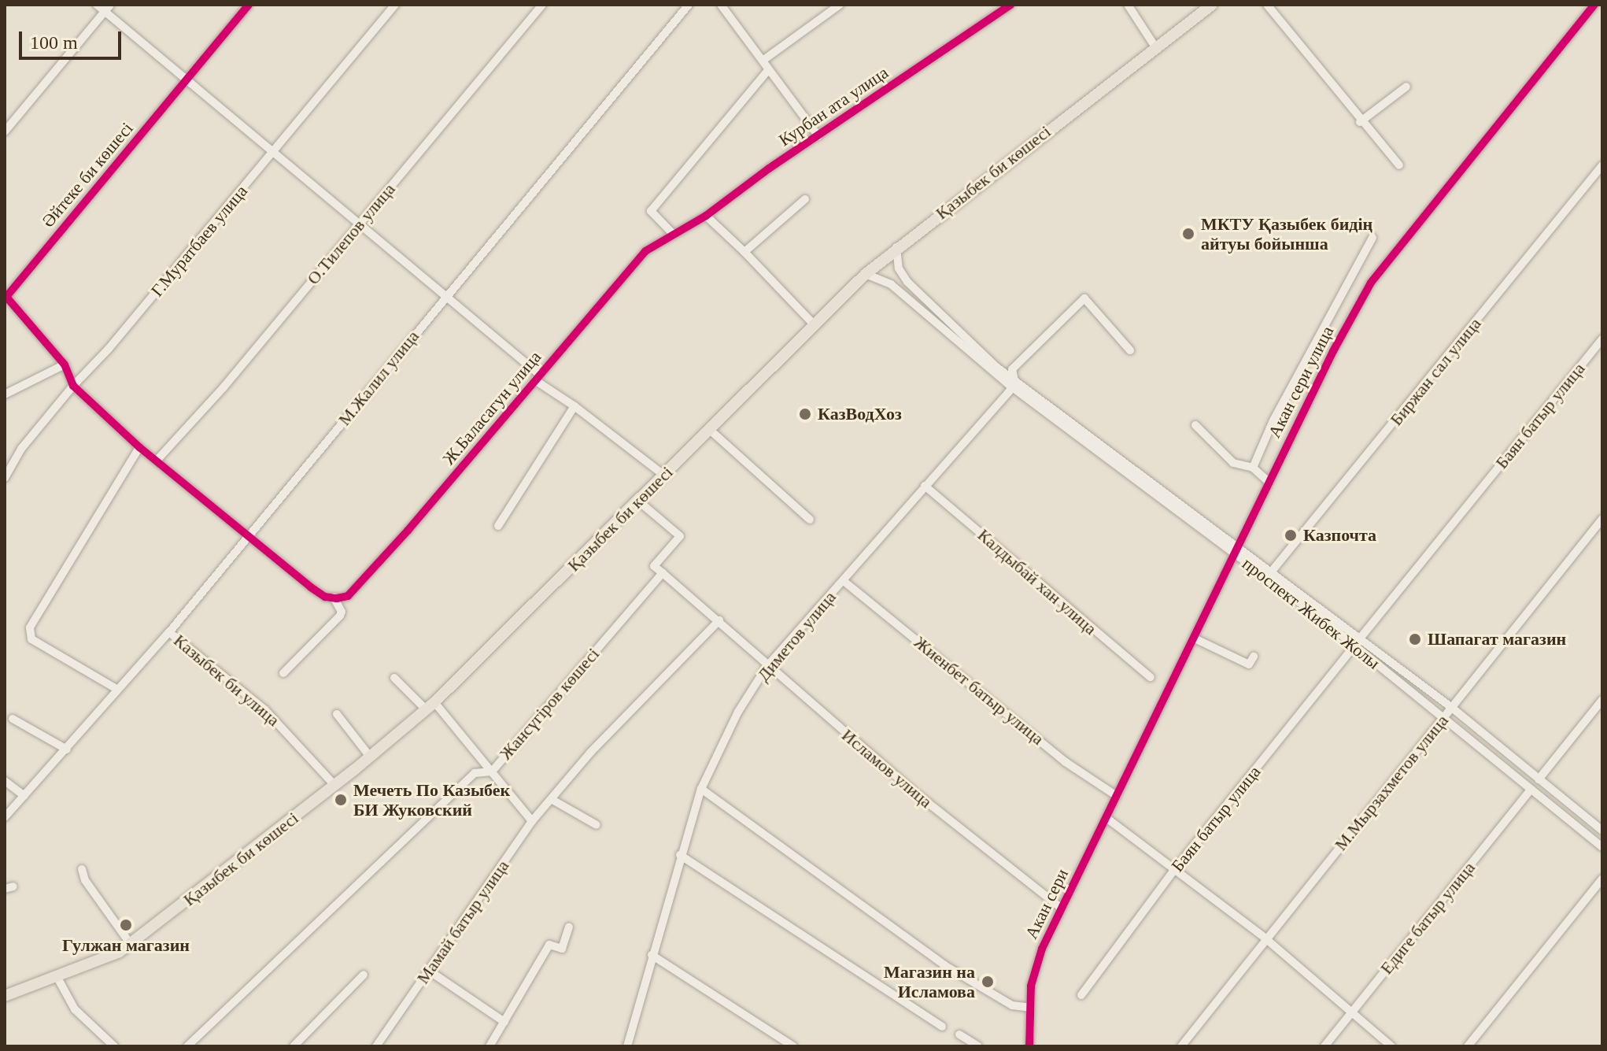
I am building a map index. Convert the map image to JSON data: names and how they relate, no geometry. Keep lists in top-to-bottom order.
{
  "streets": {
    "main road": ["Қазыбек би көшесі"],
    "street": [
      "Курбан ата улица",
      "Әйтеке би көшесі",
      "О.Тилепов улица",
      "Г.Муратбаев улица",
      "Биржан сал улица",
      "М.Жалил улица",
      "Акан сери улица",
      "Ж.Баласагун улица",
      "Баян батыр улица",
      "Калдыбай хан улица",
      "проспект Жибек Жолы",
      "Диметов улица",
      "Казыбек би улица",
      "Жиенбет батыр улица",
      "Жансүгіров көшесі",
      "Исламов улица",
      "М.Мырзахметов улица",
      "Акан сери",
      "Едиге батыр улица",
      "Мамай батыр улица"
    ]
  },
  "crossings": [
    ["Курбан ата улица", "Ж.Баласагун улица"],
    ["Қазыбек би көшесі", "проспект Жибек Жолы"],
    ["Қазыбек би көшесі", "Казыбек би улица"],
    ["Қазыбек би көшесі", "Жансүгіров көшесі"],
    ["Әйтеке би көшесі", "Г.Муратбаев улица"],
    ["Биржан сал улица", "проспект Жибек Жолы"],
    ["М.Жалил улица", "Казыбек би улица"],
    ["Акан сери улица", "проспект Жибек Жолы"],
    ["Акан сери улица", "Жиенбет батыр улица"],
    ["Акан сери улица", "Акан сери"],
    ["Баян батыр улица", "проспект Жибек Жолы"],
    ["Калдыбай хан улица", "Диметов улица"],
    ["проспект Жибек Жолы", "Диметов улица"],
    ["проспект Жибек Жолы", "М.Мырзахметов улица"],
    ["проспект Жибек Жолы", "Едиге батыр улица"],
    ["Диметов улица", "Жиенбет батыр улица"],
    ["Диметов улица", "Исламов улица"],
    ["Жансүгіров көшесі", "Исламов улица"],
    ["Исламов улица", "Акан сери"],
    ["Исламов улица", "Мамай батыр улица"]
  ],
  "places": [
    "МКТУ Қазыбек бидің айтуы бойынша",
    "КазВодХоз",
    "Казпочта",
    "Шапагат магазин",
    "Мечеть По Казыбек БИ Жуковский",
    "Гулжан магазин",
    "Магазин на Исламова"
  ],
  "scale_bar": "100 m"
}
